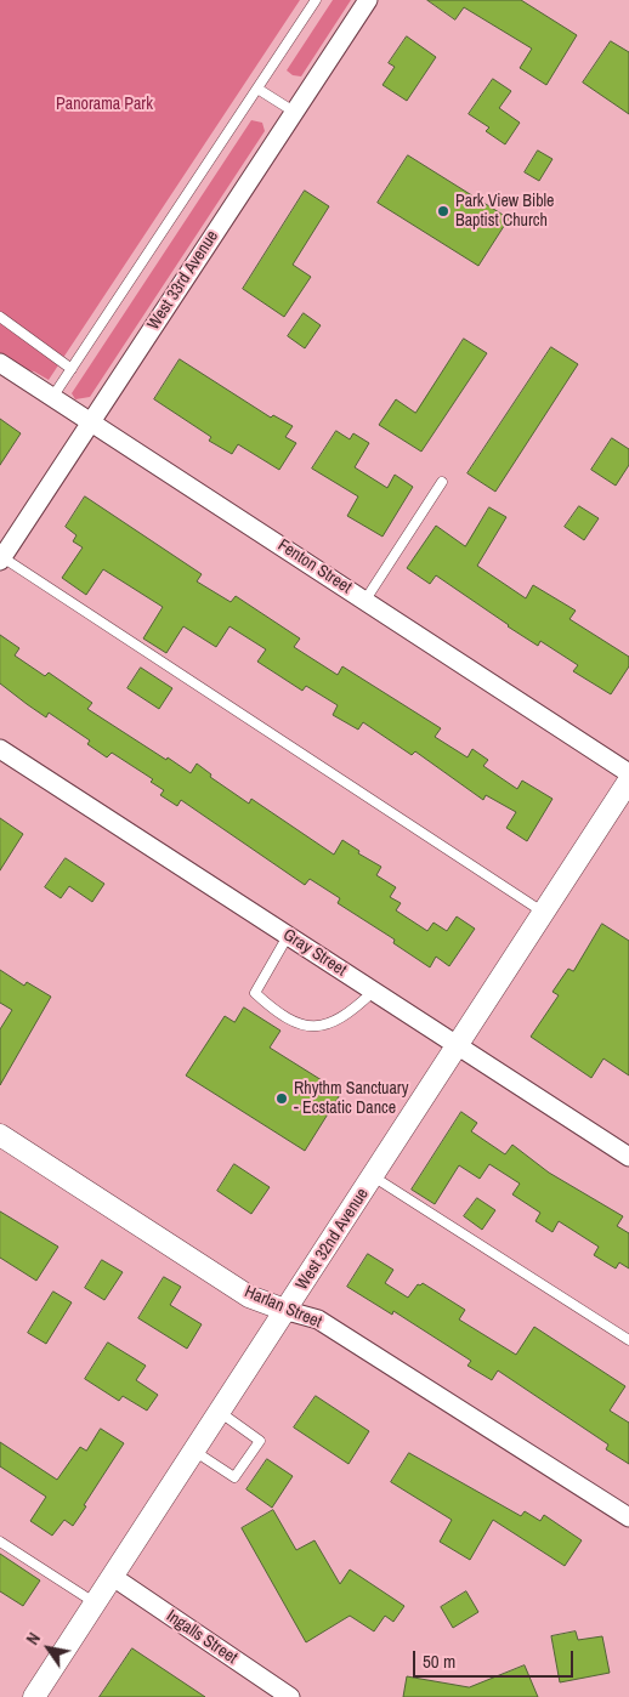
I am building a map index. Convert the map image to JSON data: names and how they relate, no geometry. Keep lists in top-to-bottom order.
{
  "streets": {
    "street": [
      "West 33rd Avenue",
      "Fenton Street",
      "Gray Street",
      "West 32nd Avenue",
      "Harlan Street",
      "Ingalls Street"
    ]
  },
  "crossings": [
    ["West 33rd Avenue", "Fenton Street"],
    ["Gray Street", "West 32nd Avenue"],
    ["West 32nd Avenue", "Harlan Street"],
    ["West 32nd Avenue", "Ingalls Street"]
  ],
  "parks": ["Panorama Park"],
  "places": ["Park View Bible Baptist Church", "Rhythm Sanctuary - Ecstatic Dance"],
  "scale_bar": "50 m",
  "north": "top left"
}
